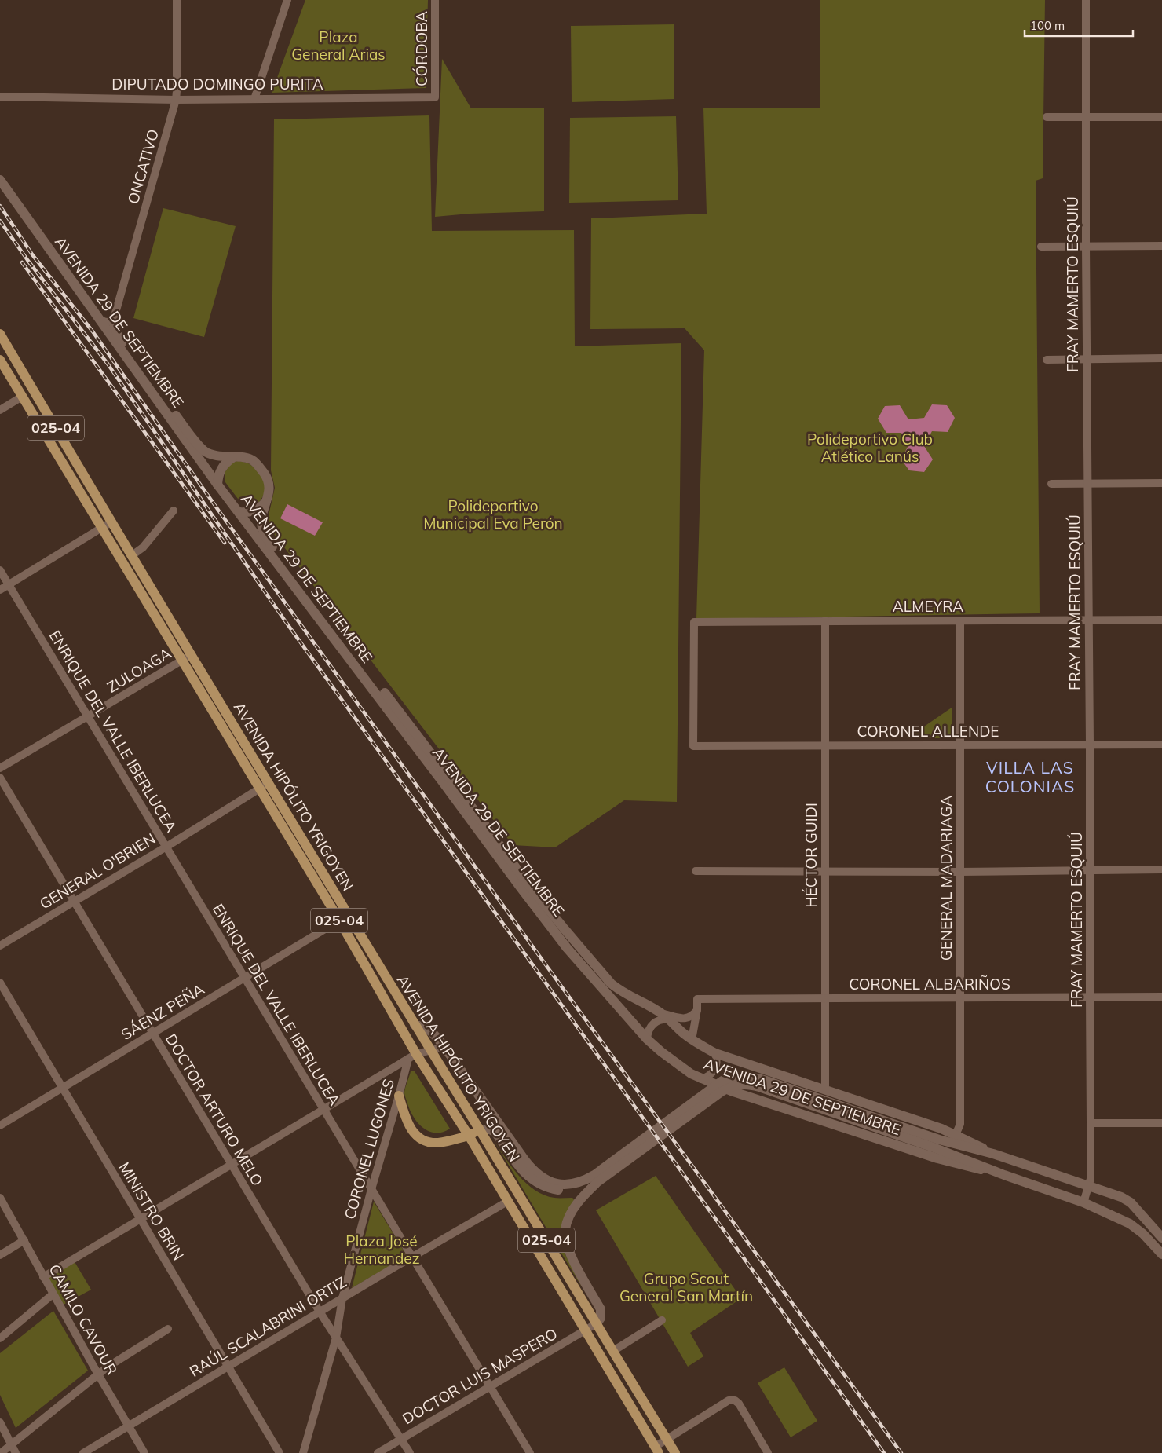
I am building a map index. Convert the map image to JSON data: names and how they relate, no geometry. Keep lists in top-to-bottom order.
{
  "streets": {
    "main road": ["025-04", "AVENIDA HIPÓLITO YRIGOYEN"],
    "street": [
      "CÓRDOBA",
      "DIPUTADO DOMINGO PURITA",
      "ONCATIVO",
      "FRAY MAMERTO ESQUIÚ",
      "AVENIDA 29 DE SEPTIEMBRE",
      "ALMEYRA",
      "ZULOAGA",
      "ENRIQUE DEL VALLE IBERLUCEA",
      "CORONEL ALLENDE",
      "HÉCTOR GUIDI",
      "GENERAL O'BRIEN",
      "GENERAL MADARIAGA",
      "CORONEL ALBARIÑOS",
      "SÁENZ PEÑA",
      "DOCTOR ARTURO MELO",
      "CORONEL LUGONES",
      "MINISTRO BRIN",
      "CAMILO CAVOUR",
      "RAÚL SCALABRINI ORTIZ",
      "DOCTOR LUIS MASPERO"
    ]
  },
  "crossings": [
    ["CÓRDOBA", "DIPUTADO DOMINGO PURITA"],
    ["DIPUTADO DOMINGO PURITA", "ONCATIVO"],
    ["ONCATIVO", "AVENIDA 29 DE SEPTIEMBRE"],
    ["FRAY MAMERTO ESQUIÚ", "AVENIDA 29 DE SEPTIEMBRE"],
    ["FRAY MAMERTO ESQUIÚ", "ALMEYRA"],
    ["FRAY MAMERTO ESQUIÚ", "CORONEL ALLENDE"],
    ["FRAY MAMERTO ESQUIÚ", "CORONEL ALBARIÑOS"],
    ["AVENIDA 29 DE SEPTIEMBRE", "HÉCTOR GUIDI"],
    ["AVENIDA 29 DE SEPTIEMBRE", "GENERAL MADARIAGA"],
    ["ALMEYRA", "CORONEL ALLENDE"],
    ["ALMEYRA", "HÉCTOR GUIDI"],
    ["ALMEYRA", "GENERAL MADARIAGA"],
    ["ZULOAGA", "ENRIQUE DEL VALLE IBERLUCEA"],
    ["ZULOAGA", "AVENIDA HIPÓLITO YRIGOYEN"],
    ["ENRIQUE DEL VALLE IBERLUCEA", "GENERAL O'BRIEN"],
    ["ENRIQUE DEL VALLE IBERLUCEA", "SÁENZ PEÑA"],
    ["ENRIQUE DEL VALLE IBERLUCEA", "CORONEL LUGONES"],
    ["ENRIQUE DEL VALLE IBERLUCEA", "RAÚL SCALABRINI ORTIZ"],
    ["ENRIQUE DEL VALLE IBERLUCEA", "DOCTOR LUIS MASPERO"],
    ["CORONEL ALLENDE", "HÉCTOR GUIDI"],
    ["CORONEL ALLENDE", "GENERAL MADARIAGA"],
    ["AVENIDA HIPÓLITO YRIGOYEN", "GENERAL O'BRIEN"],
    ["AVENIDA HIPÓLITO YRIGOYEN", "SÁENZ PEÑA"],
    ["AVENIDA HIPÓLITO YRIGOYEN", "CORONEL LUGONES"],
    ["AVENIDA HIPÓLITO YRIGOYEN", "RAÚL SCALABRINI ORTIZ"],
    ["AVENIDA HIPÓLITO YRIGOYEN", "DOCTOR LUIS MASPERO"],
    ["HÉCTOR GUIDI", "CORONEL ALBARIÑOS"],
    ["GENERAL O'BRIEN", "DOCTOR ARTURO MELO"],
    ["GENERAL MADARIAGA", "CORONEL ALBARIÑOS"],
    ["SÁENZ PEÑA", "DOCTOR ARTURO MELO"],
    ["SÁENZ PEÑA", "MINISTRO BRIN"],
    ["DOCTOR ARTURO MELO", "CORONEL LUGONES"],
    ["DOCTOR ARTURO MELO", "RAÚL SCALABRINI ORTIZ"],
    ["DOCTOR ARTURO MELO", "DOCTOR LUIS MASPERO"],
    ["CORONEL LUGONES", "RAÚL SCALABRINI ORTIZ"],
    ["MINISTRO BRIN", "RAÚL SCALABRINI ORTIZ"],
    ["CAMILO CAVOUR", "RAÚL SCALABRINI ORTIZ"]
  ],
  "districts": ["VILLA LAS COLONIAS"],
  "parks": [
    "Plaza General Arias",
    "Polideportivo Club Atlético Lanús",
    "Polideportivo Municipal Eva Perón",
    "Plaza José Hernandez",
    "Grupo Scout General San Martín"
  ],
  "scale_bar": "100 m"
}
